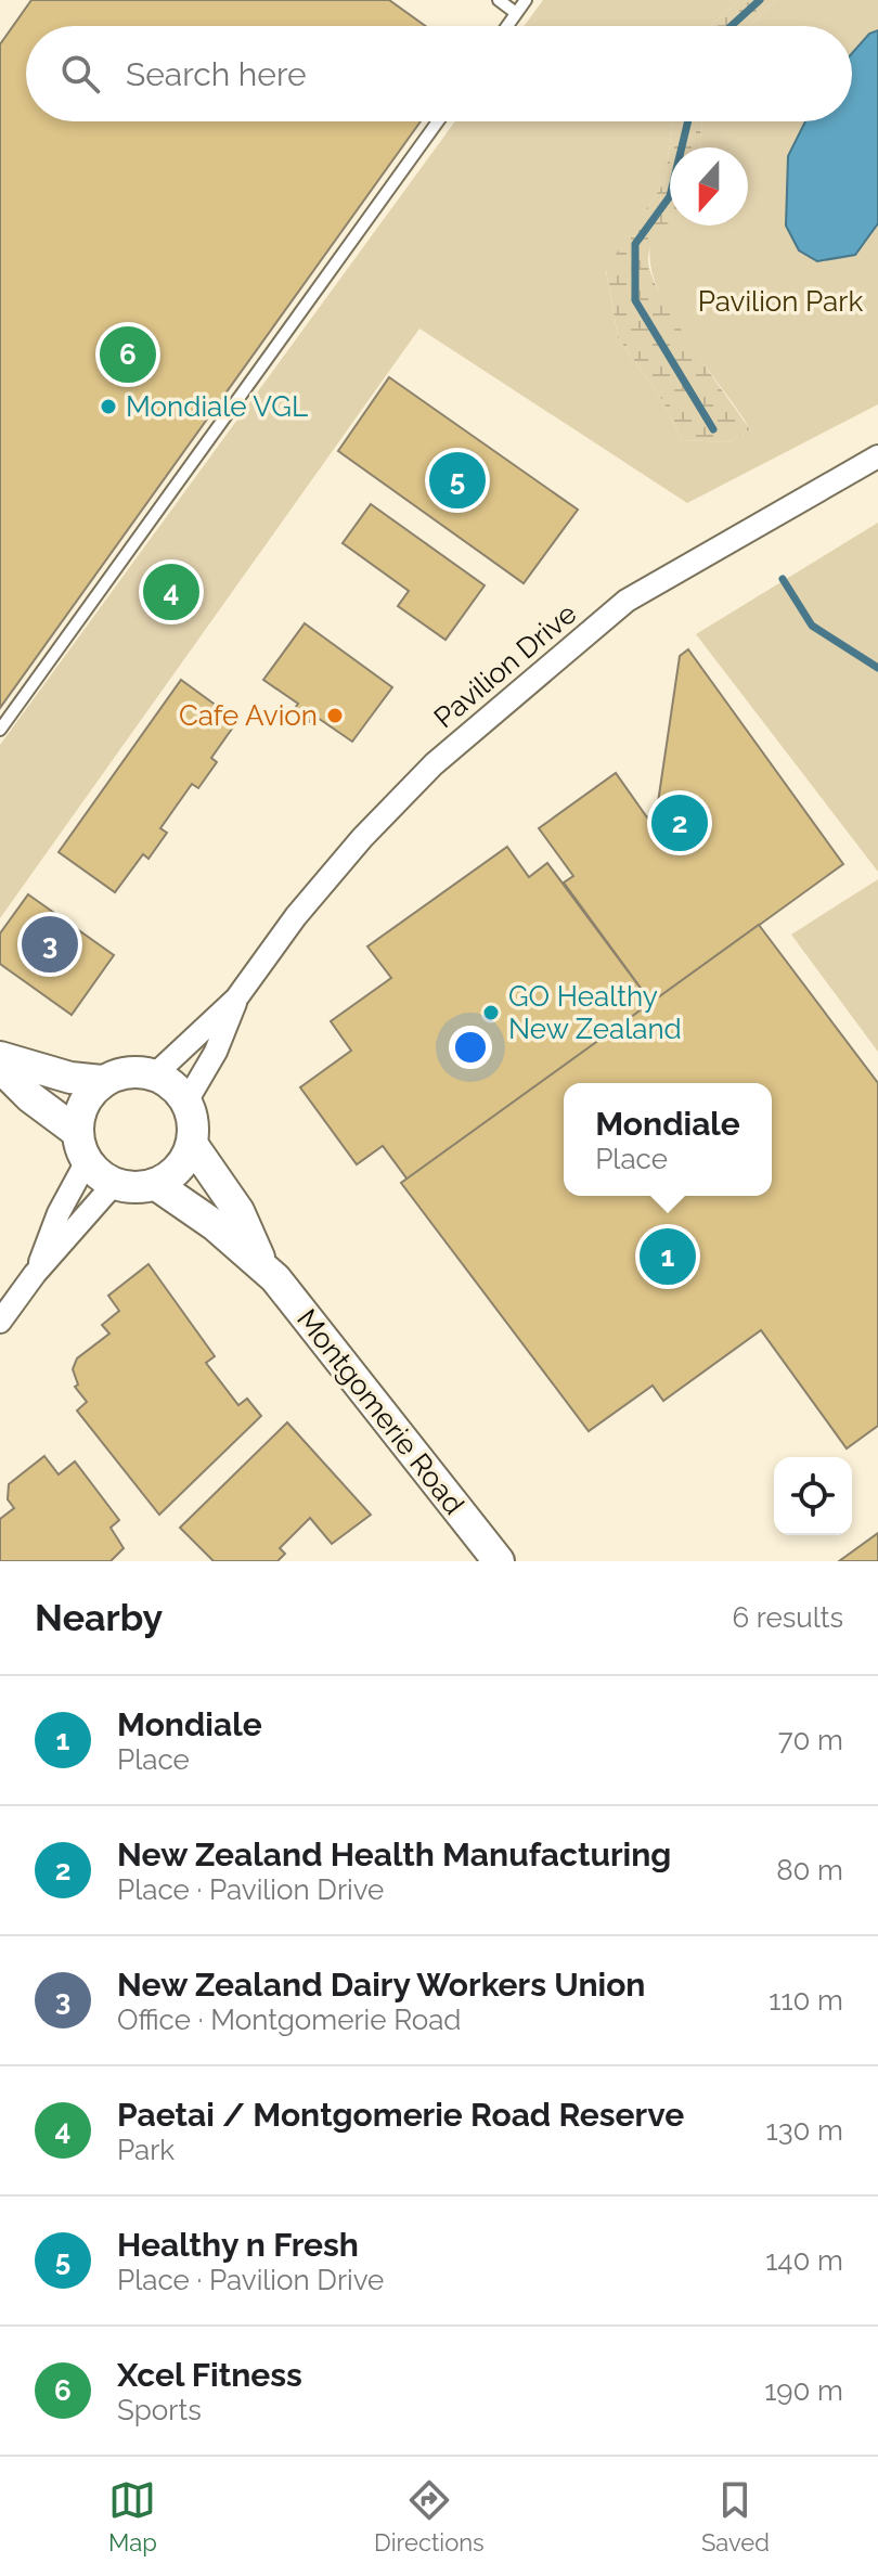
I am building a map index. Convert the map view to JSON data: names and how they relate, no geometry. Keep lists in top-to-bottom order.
{
  "streets": {
    "street": ["Pavilion Drive", "Montgomerie Road"]
  },
  "crossings": [
    ["Pavilion Drive", "Montgomerie Road"]
  ],
  "parks": ["Pavilion Park"],
  "places": ["Mondiale VGL", "Cafe Avion", "GO Healthy New Zealand"],
  "north": "bottom",
  "page": {
    "search": "Search here",
    "pins": [
      "6",
      "5",
      "4",
      "2",
      "3",
      "1"
    ],
    "popup": ["Mondiale", "Place"],
    "heading": ["Nearby", "6 results"],
    "list": [
      {
        "mark": "1",
        "name": "Mondiale",
        "note": "Place",
        "value": "70 m"
      },
      {
        "mark": "2",
        "name": "New Zealand Health Manufacturing",
        "note": "Place · Pavilion Drive",
        "value": "80 m"
      },
      {
        "mark": "3",
        "name": "New Zealand Dairy Workers Union",
        "note": "Office · Montgomerie Road",
        "value": "110 m"
      },
      {
        "mark": "4",
        "name": "Paetai / Montgomerie Road Reserve",
        "note": "Park",
        "value": "130 m"
      },
      {
        "mark": "5",
        "name": "Healthy n Fresh",
        "note": "Place · Pavilion Drive",
        "value": "140 m"
      },
      {
        "mark": "6",
        "name": "Xcel Fitness",
        "note": "Sports",
        "value": "190 m"
      }
    ],
    "nav": ["Map", "Directions", "Saved"]
  }
}
